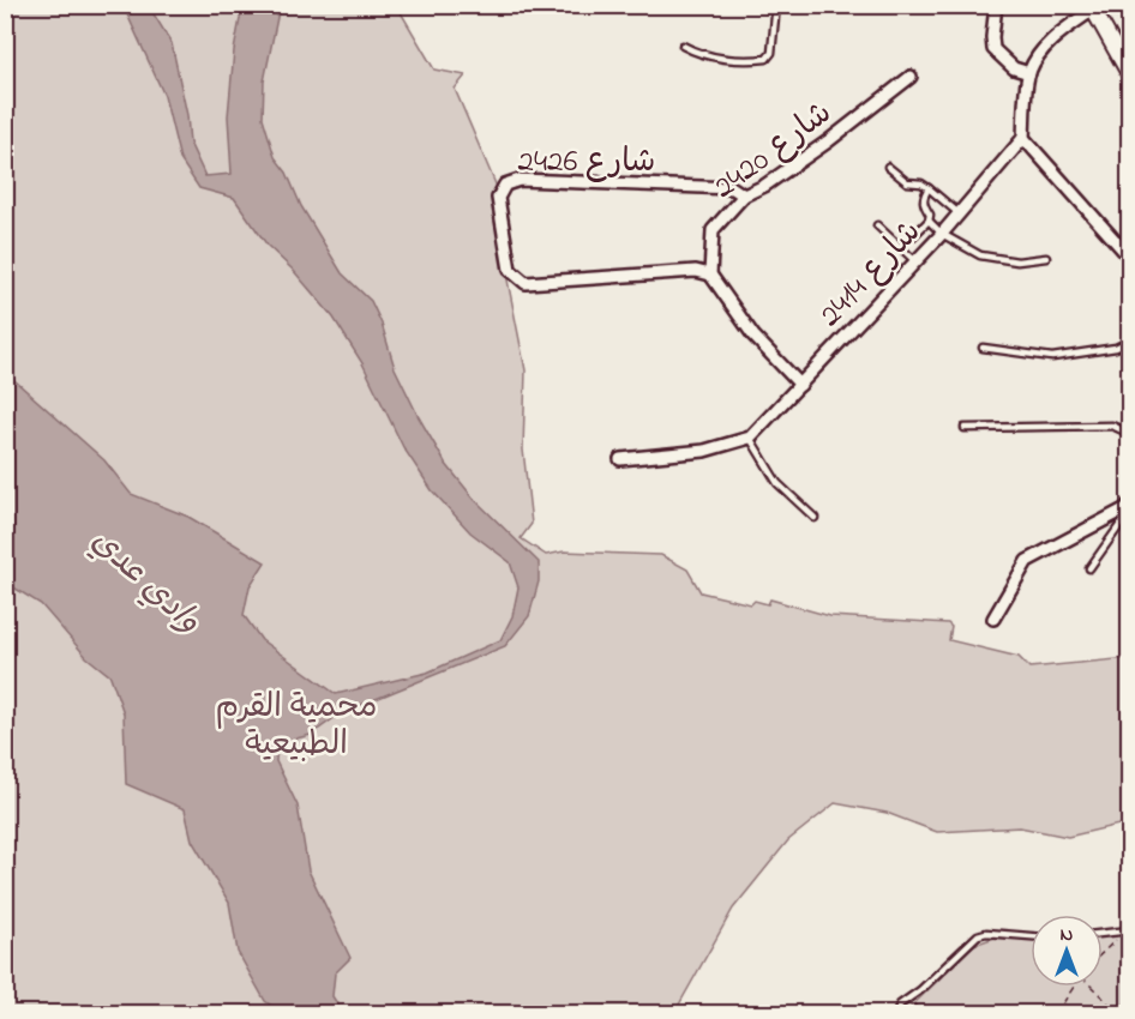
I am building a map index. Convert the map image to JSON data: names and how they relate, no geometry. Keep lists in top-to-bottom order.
{
  "streets": {
    "street": ["2420 شارع", "2426 شارع", "2414 شارع"]
  },
  "crossings": [
    ["2420 شارع", "2426 شارع"]
  ],
  "water": ["وادي عدي"],
  "parks": ["محمية القرم الطبيعية"],
  "north": "top"
}
